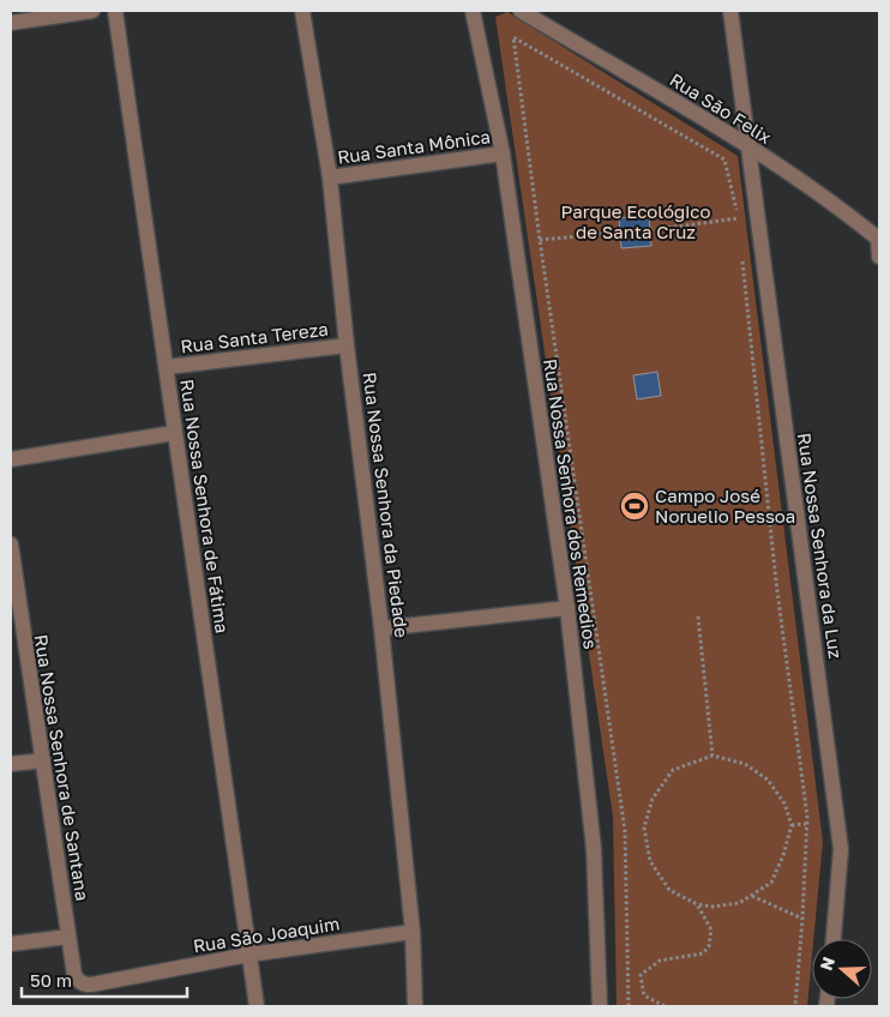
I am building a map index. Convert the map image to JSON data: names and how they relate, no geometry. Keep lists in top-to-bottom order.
{
  "streets": {
    "street": [
      "Rua São Felix",
      "Rua Santa Mônica",
      "Rua Santa Tereza",
      "Rua Nossa Senhora dos Remedios",
      "Rua Nossa Senhora da Piedade",
      "Rua Nossa Senhora de Fátima",
      "Rua Nossa Senhora da Luz",
      "Rua Nossa Senhora de Santana",
      "Rua São Joaquim"
    ]
  },
  "crossings": [
    ["Rua São Felix", "Rua Nossa Senhora da Luz"],
    ["Rua Santa Mônica", "Rua Nossa Senhora dos Remedios"],
    ["Rua Santa Mônica", "Rua Nossa Senhora da Piedade"],
    ["Rua Santa Tereza", "Rua Nossa Senhora da Piedade"],
    ["Rua Santa Tereza", "Rua Nossa Senhora de Fátima"],
    ["Rua Nossa Senhora da Piedade", "Rua São Joaquim"],
    ["Rua Nossa Senhora de Fátima", "Rua São Joaquim"],
    ["Rua Nossa Senhora de Santana", "Rua São Joaquim"]
  ],
  "parks": ["Parque Ecológico de Santa Cruz"],
  "places": {
    "sports": ["Campo José Noruelio Pessoa"]
  },
  "scale_bar": "50 m",
  "north": "left"
}
